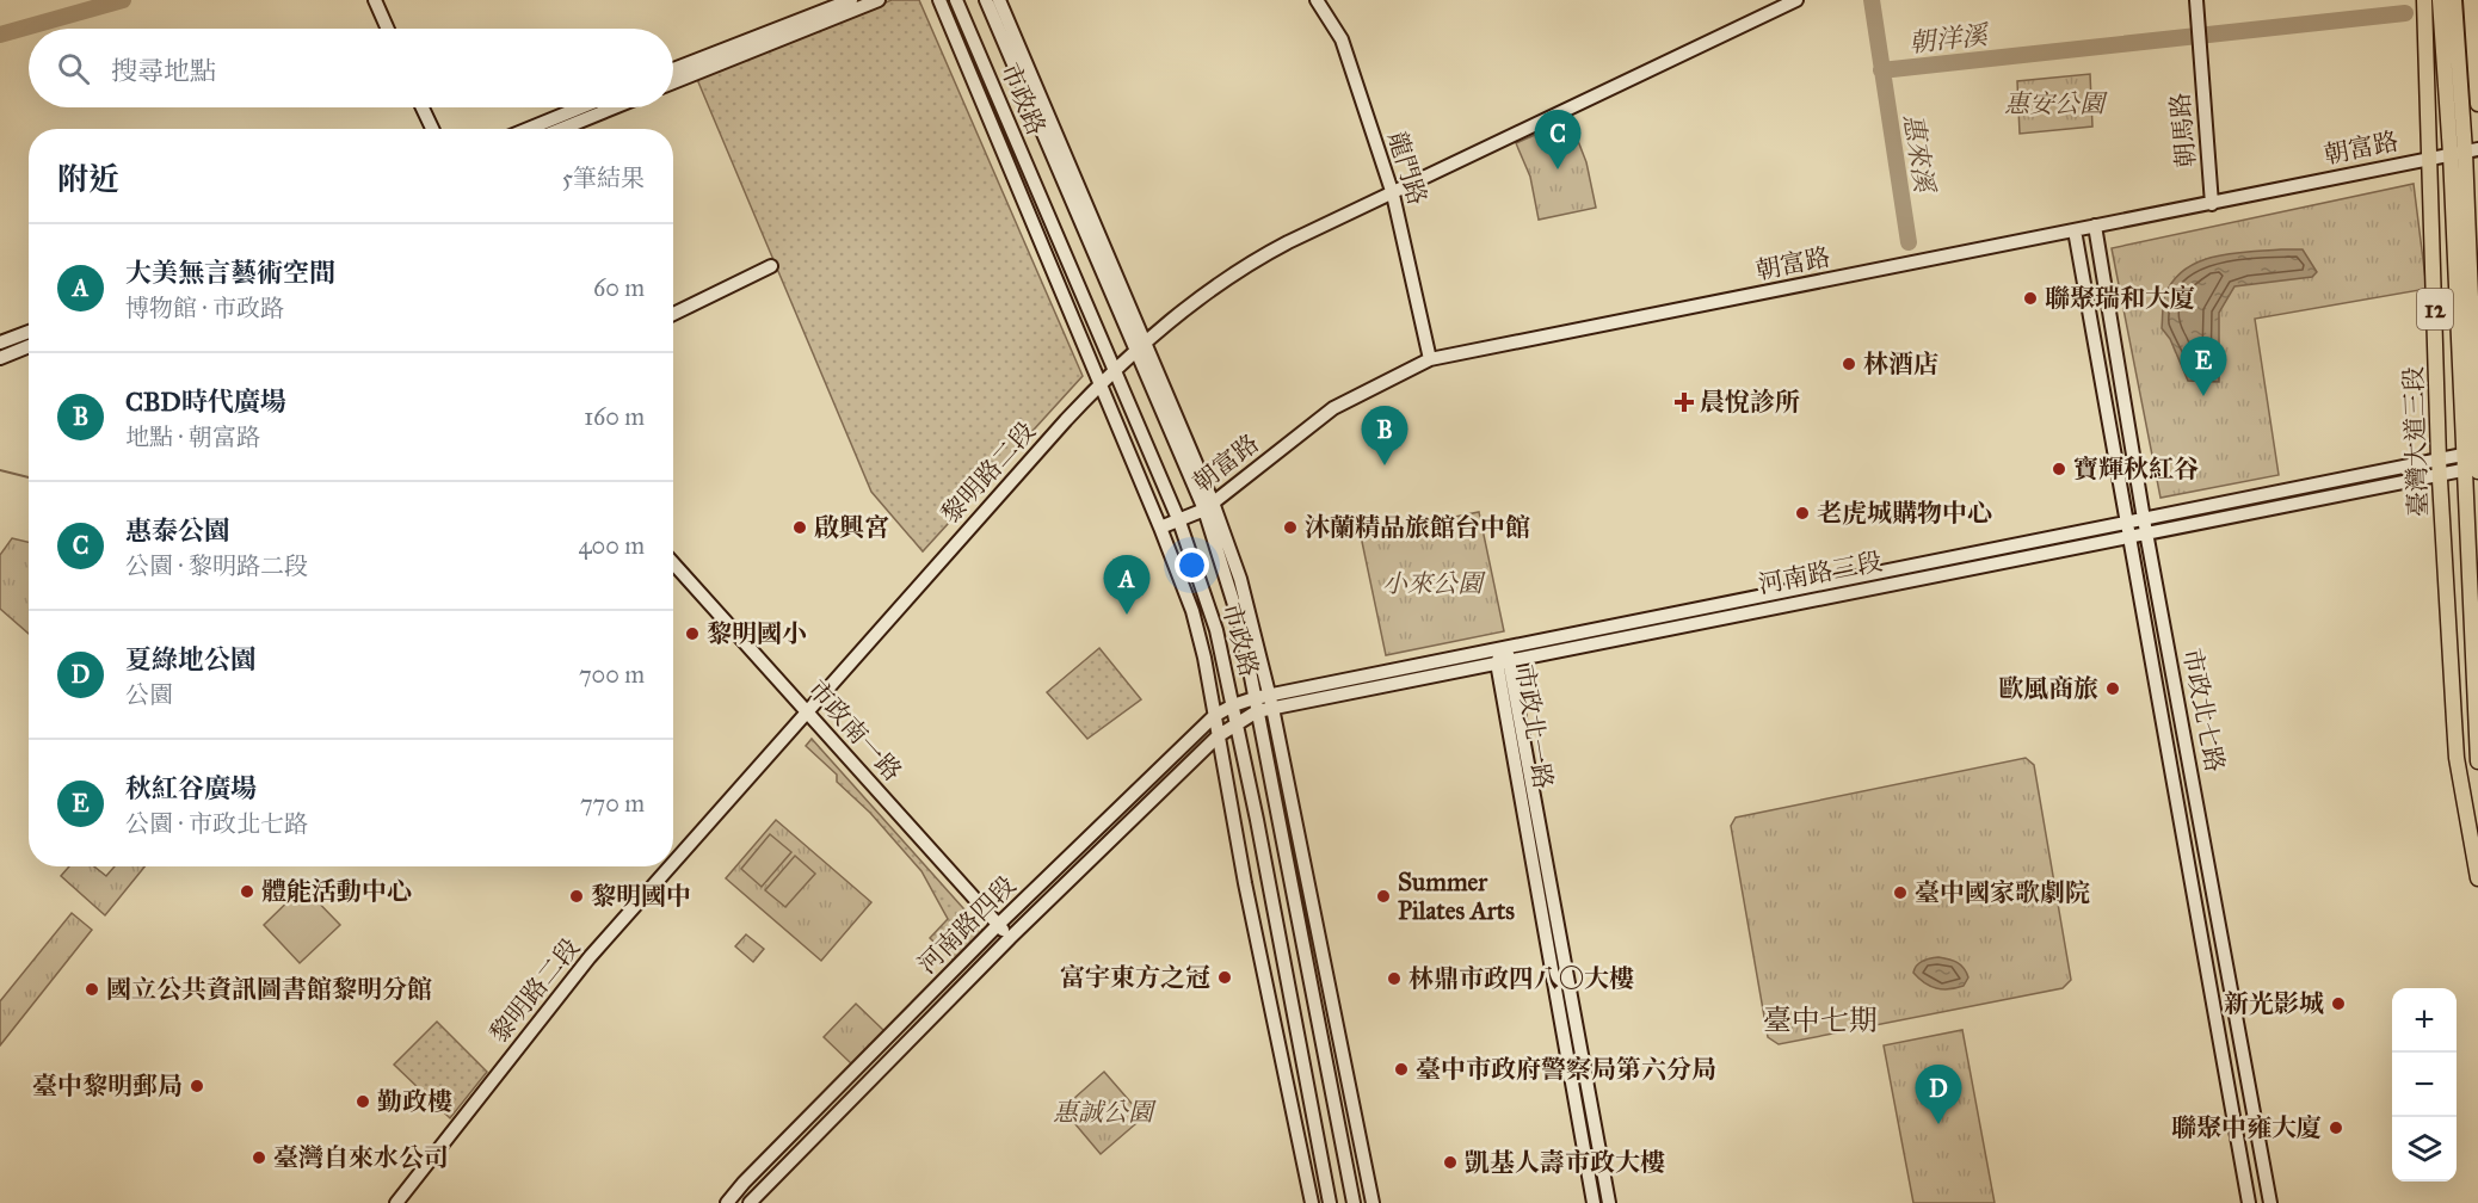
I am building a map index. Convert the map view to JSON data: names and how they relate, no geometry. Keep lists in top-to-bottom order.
{
  "streets": {
    "main road": ["12", "臺灣大道三段"],
    "street": [
      "市政路",
      "朝馬路",
      "朝富路",
      "龍門路",
      "黎明路二段",
      "河南路三段",
      "市政北七路",
      "市政北一路",
      "市政南一路",
      "河南路四段"
    ]
  },
  "crossings": [
    ["市政路", "朝富路"],
    ["市政路", "黎明路二段"],
    ["市政路", "河南路三段"],
    ["市政路", "河南路四段"],
    ["朝馬路", "朝富路"],
    ["朝富路", "龍門路"],
    ["朝富路", "臺灣大道三段"],
    ["朝富路", "市政北七路"],
    ["龍門路", "黎明路二段"],
    ["臺灣大道三段", "河南路三段"],
    ["黎明路二段", "市政南一路"],
    ["河南路三段", "市政北七路"],
    ["河南路三段", "市政北一路"],
    ["河南路三段", "河南路四段"],
    ["市政南一路", "河南路四段"]
  ],
  "districts": ["臺中七期"],
  "water": ["朝洋溪", "惠來溪"],
  "parks": ["惠安公園", "小來公園", "惠誠公園"],
  "places": {
    "other": [
      "聯聚瑞和大廈",
      "林酒店",
      "寶輝秋紅谷",
      "老虎城購物中心",
      "啟興宮",
      "沐蘭精品旅館台中館",
      "黎明國小",
      "歐風商旅",
      "體能活動中心",
      "臺中國家歌劇院",
      "黎明國中",
      "Summer Pilates Arts",
      "富宇東方之冠",
      "林鼎市政四八〇大樓",
      "國立公共資訊圖書館黎明分館",
      "新光影城",
      "臺中市政府警察局第六分局",
      "臺中黎明郵局",
      "勤政樓",
      "聯聚中雍大廈",
      "臺灣自來水公司",
      "凱基人壽市政大樓"
    ],
    "health": ["晨悅診所"]
  },
  "page": {
    "search": "搜尋地點",
    "pins": [
      "C",
      "E",
      "B",
      "A",
      "D"
    ],
    "heading": ["附近", "5筆結果"],
    "list": [
      {
        "mark": "A",
        "name": "大美無言藝術空間",
        "note": "博物館 · 市政路",
        "value": "60 m"
      },
      {
        "mark": "B",
        "name": "CBD時代廣場",
        "note": "地點 · 朝富路",
        "value": "160 m"
      },
      {
        "mark": "C",
        "name": "惠泰公園",
        "note": "公園 · 黎明路二段",
        "value": "400 m"
      },
      {
        "mark": "D",
        "name": "夏綠地公園",
        "note": "公園",
        "value": "700 m"
      },
      {
        "mark": "E",
        "name": "秋紅谷廣場",
        "note": "公園 · 市政北七路",
        "value": "770 m"
      }
    ],
    "map_buttons": ["+", "−"]
  }
}
